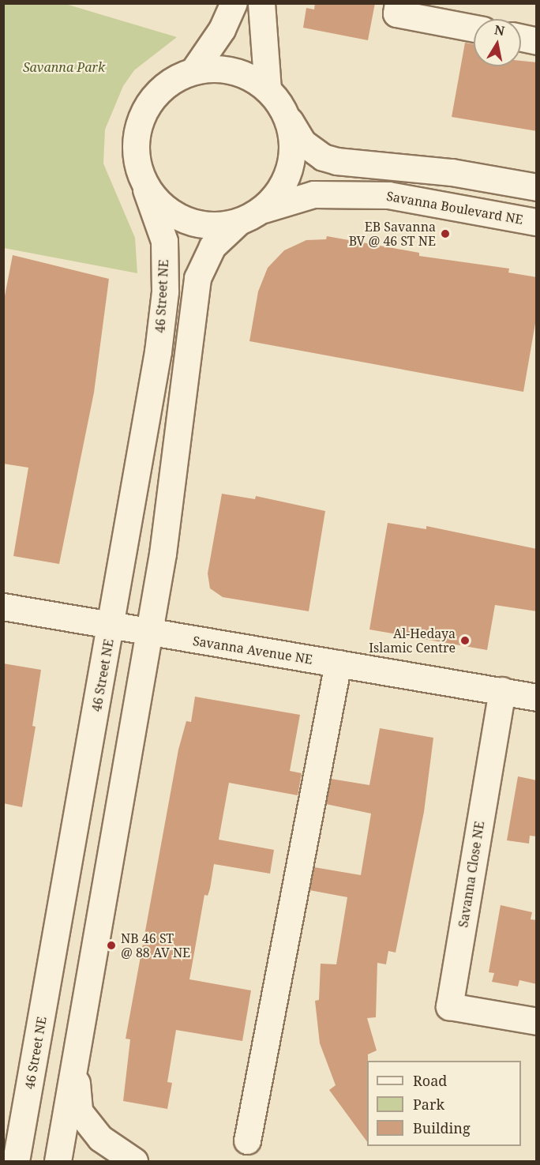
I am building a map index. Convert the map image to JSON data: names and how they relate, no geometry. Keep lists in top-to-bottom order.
{
  "streets": {
    "street": [
      "Savanna Boulevard NE",
      "46 Street NE",
      "Savanna Avenue NE",
      "Savanna Close NE"
    ]
  },
  "crossings": [
    ["Savanna Boulevard NE", "46 Street NE"],
    ["46 Street NE", "Savanna Avenue NE"],
    ["Savanna Avenue NE", "Savanna Close NE"]
  ],
  "parks": ["Savanna Park"],
  "places": ["EB Savanna BV @ 46 ST NE", "Al-Hedaya Islamic Centre", "NB 46 ST @ 88 AV NE"],
  "legend": ["Road", "Park", "Building"],
  "north": "top"
}
